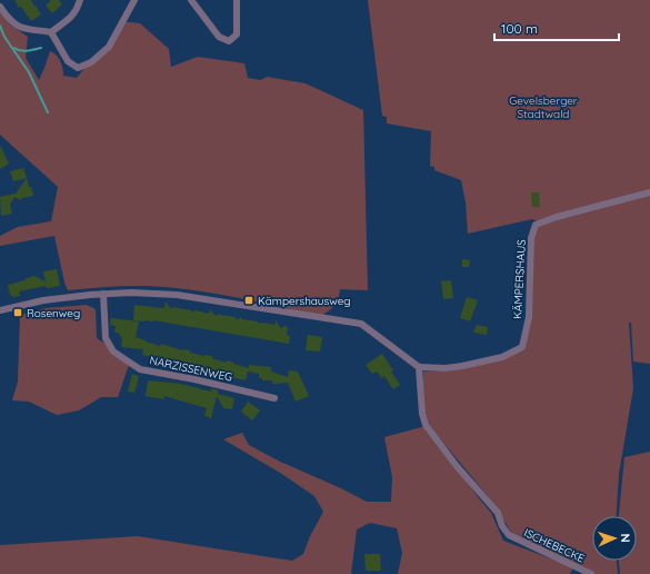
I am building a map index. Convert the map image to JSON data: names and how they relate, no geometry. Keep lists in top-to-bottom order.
{
  "streets": {
    "street": ["KÄMPERSHAUS", "NARZISSENWEG", "ISCHEBECKE"]
  },
  "crossings": [
    ["KÄMPERSHAUS", "ISCHEBECKE"]
  ],
  "parks": ["Gevelsberger Stadtwald"],
  "places": {
    "transit": ["Kämpershausweg", "Rosenweg"]
  },
  "scale_bar": "100 m",
  "north": "right"
}
